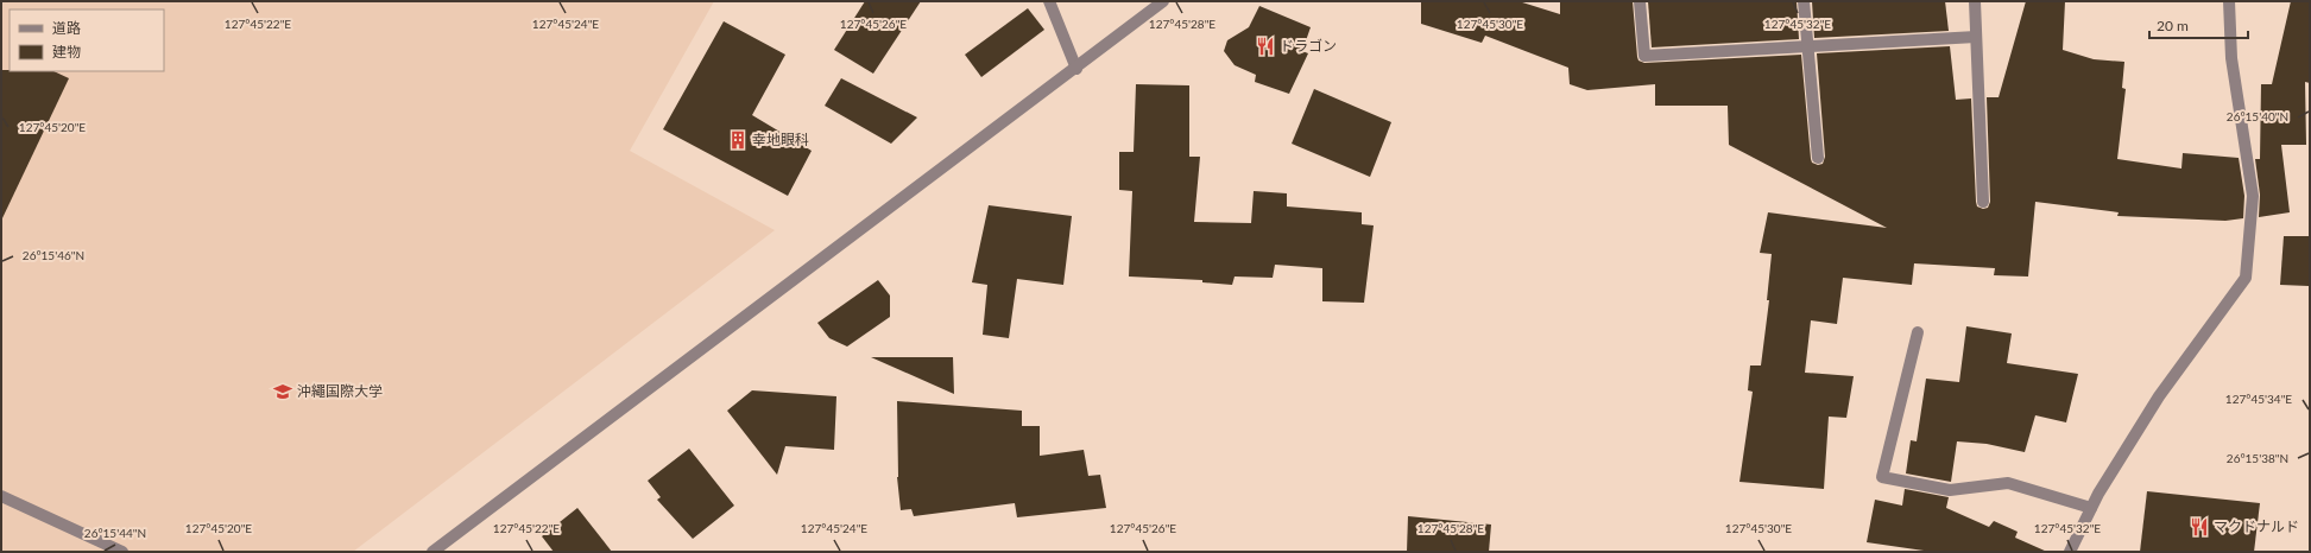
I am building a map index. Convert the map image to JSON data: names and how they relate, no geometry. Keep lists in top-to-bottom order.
{
  "places": {
    "restaurant": ["ドラゴン", "マクドナルド"],
    "building": ["幸地眼科"],
    "school or university": ["沖繩国際大学"]
  },
  "legend": ["道路", "建物"],
  "scale_bar": "20 m",
  "coordinates": [
    "127°45'22\"E",
    "127°45'24\"E",
    "127°45'26\"E",
    "127°45'28\"E",
    "127°45'30\"E",
    "127°45'32\"E",
    "26°15'40\"N",
    "127°45'20\"E",
    "26°15'46\"N",
    "127°45'34\"E",
    "26°15'38\"N",
    "26°15'44\"N"
  ]
}
